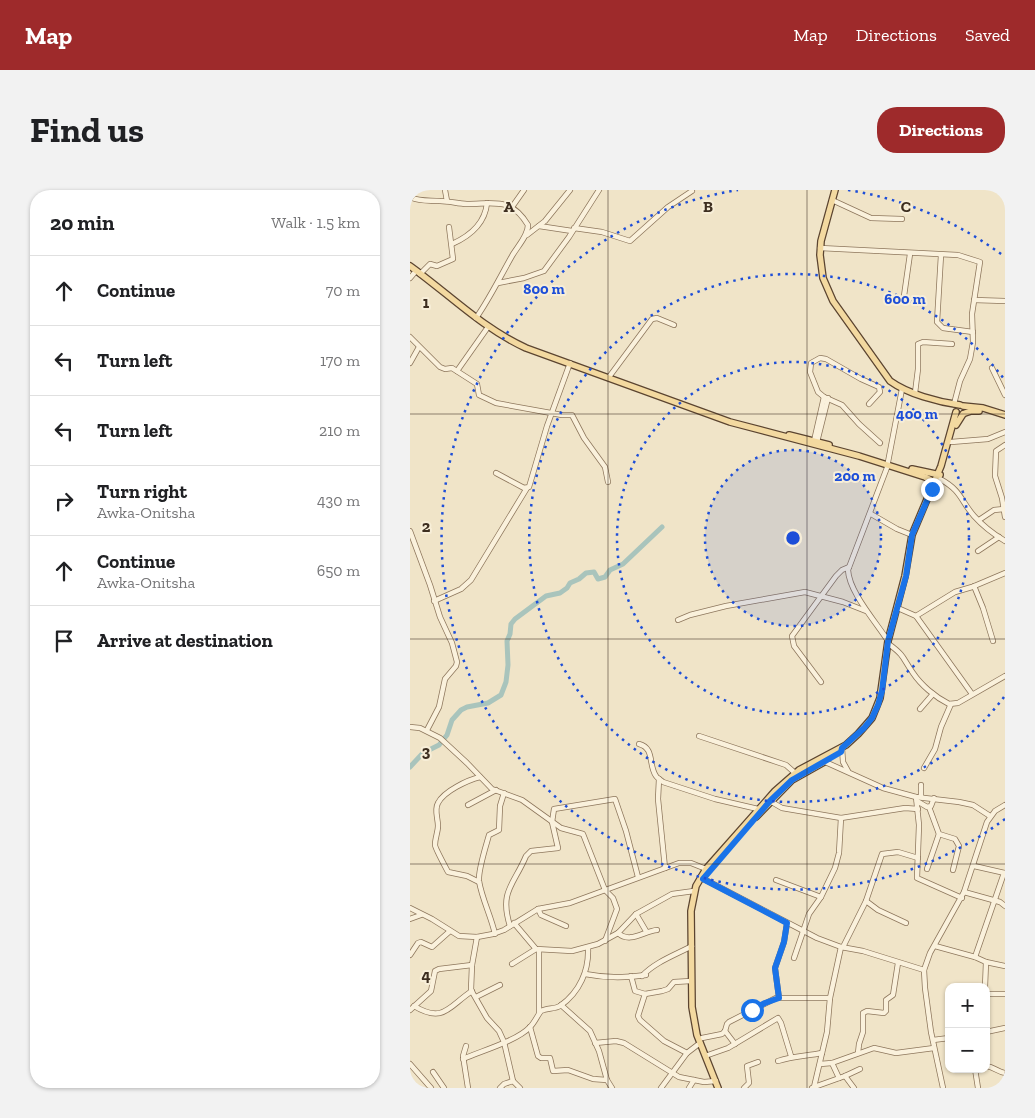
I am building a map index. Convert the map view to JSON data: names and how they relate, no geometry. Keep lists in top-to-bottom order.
{
  "page": {
    "header": "Map",
    "nav": ["Map", "Directions", "Saved"],
    "buttons": "Directions",
    "title": "Find us",
    "heading": ["20 min", "Walk · 1.5 km"],
    "list": [
      ["Continue", "70 m"],
      ["Turn left", "170 m"],
      ["Turn left", "210 m"],
      ["Turn right", "Awka-Onitsha", "430 m"],
      ["Continue", "Awka-Onitsha", "650 m"],
      "Arrive at destination"
    ],
    "map_buttons": ["+", "−"]
  },
  "grid": {
    "columns": ["A", "B", "C"],
    "rows": [
      "1",
      "2",
      "3",
      "4"
    ]
  },
  "rings": [
    "800 m",
    "600 m",
    "400 m",
    "200 m"
  ]
}
